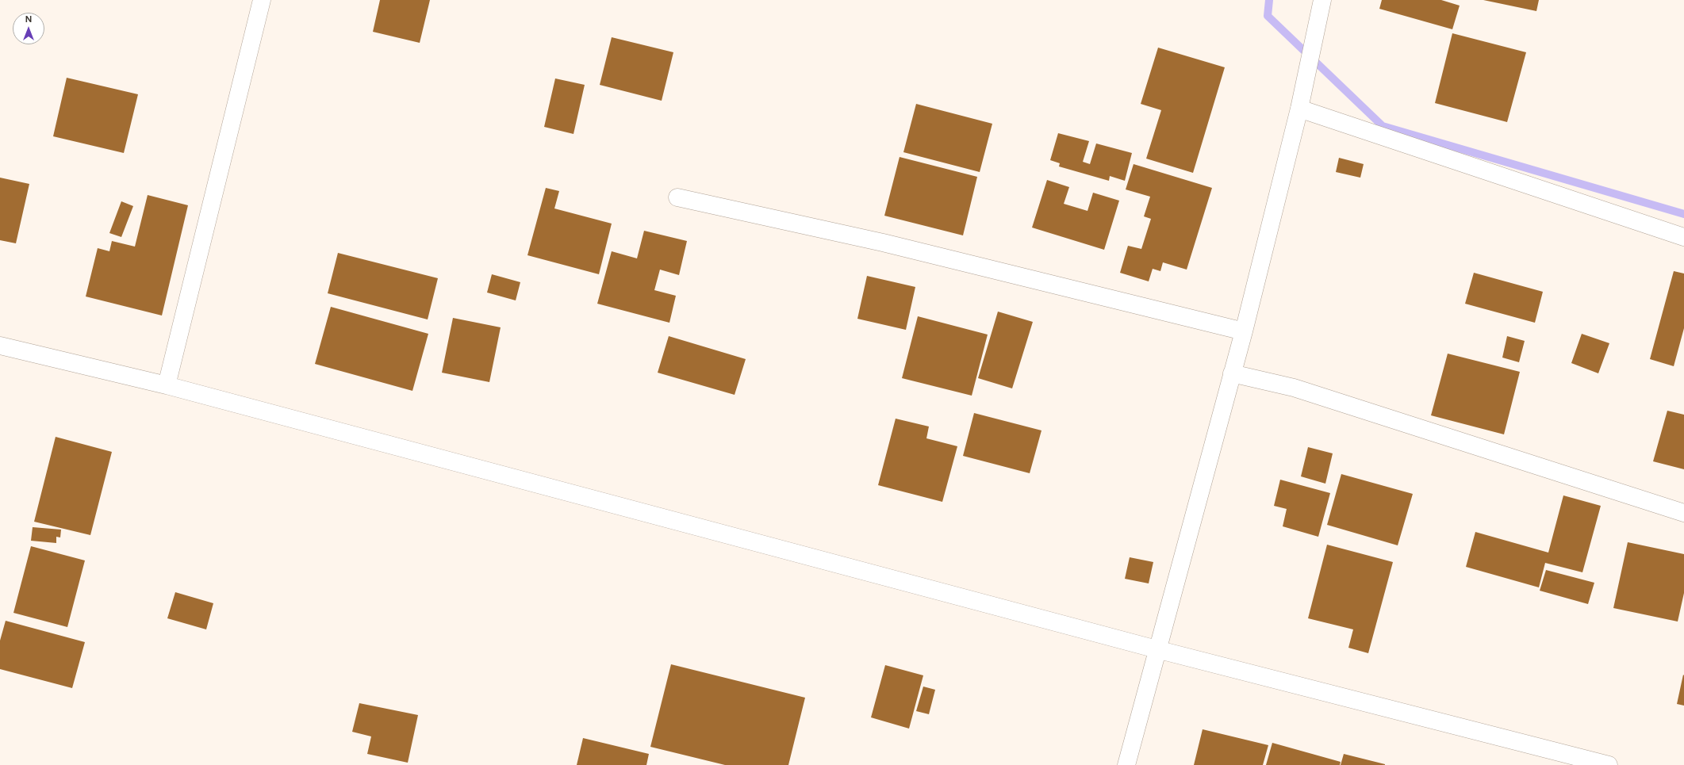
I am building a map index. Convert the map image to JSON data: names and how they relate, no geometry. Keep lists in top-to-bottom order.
{
  "north": "top"
}
